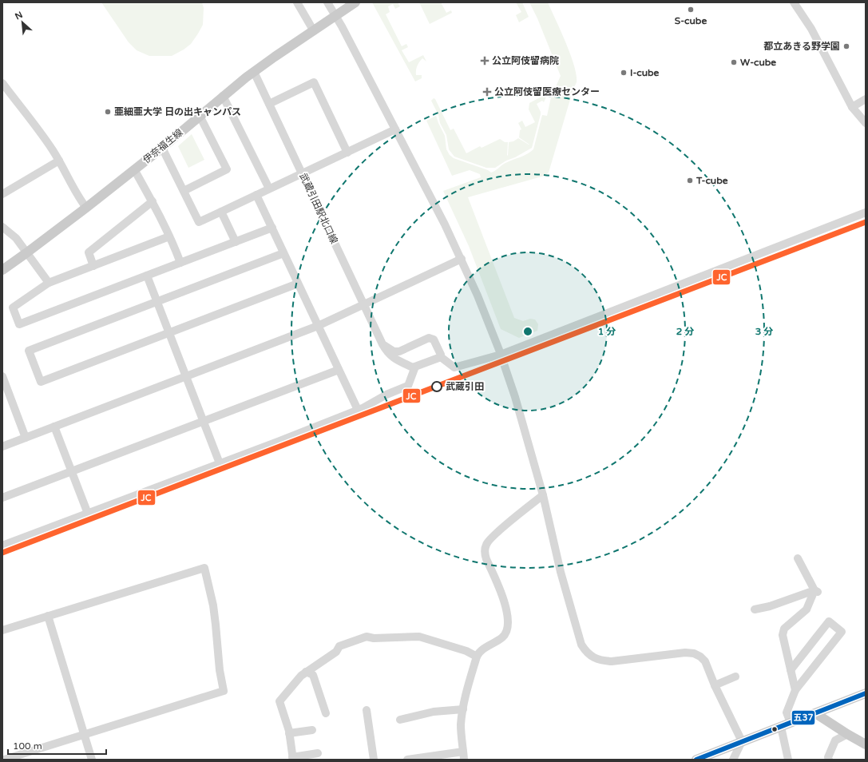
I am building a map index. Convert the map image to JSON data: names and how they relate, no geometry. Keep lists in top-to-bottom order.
{
  "streets": {
    "main road": ["伊奈福生線"],
    "street": ["武蔵引田駅北口線"]
  },
  "crossings": [
    ["伊奈福生線", "武蔵引田駅北口線"]
  ],
  "places": {
    "other": [
      "S-cube",
      "都立あきる野学園",
      "W-cube",
      "I-cube",
      "亜細亜大学 日の出キャンパス",
      "T-cube",
      "武蔵引田"
    ],
    "health": ["公立阿伎留病院", "公立阿伎留医療センター"]
  },
  "lines": ["transit line JC", "transit line 五37"],
  "scale_bar": "100 m",
  "north": "top left",
  "rings": ["1 分", "2 分", "3 分"]
}
